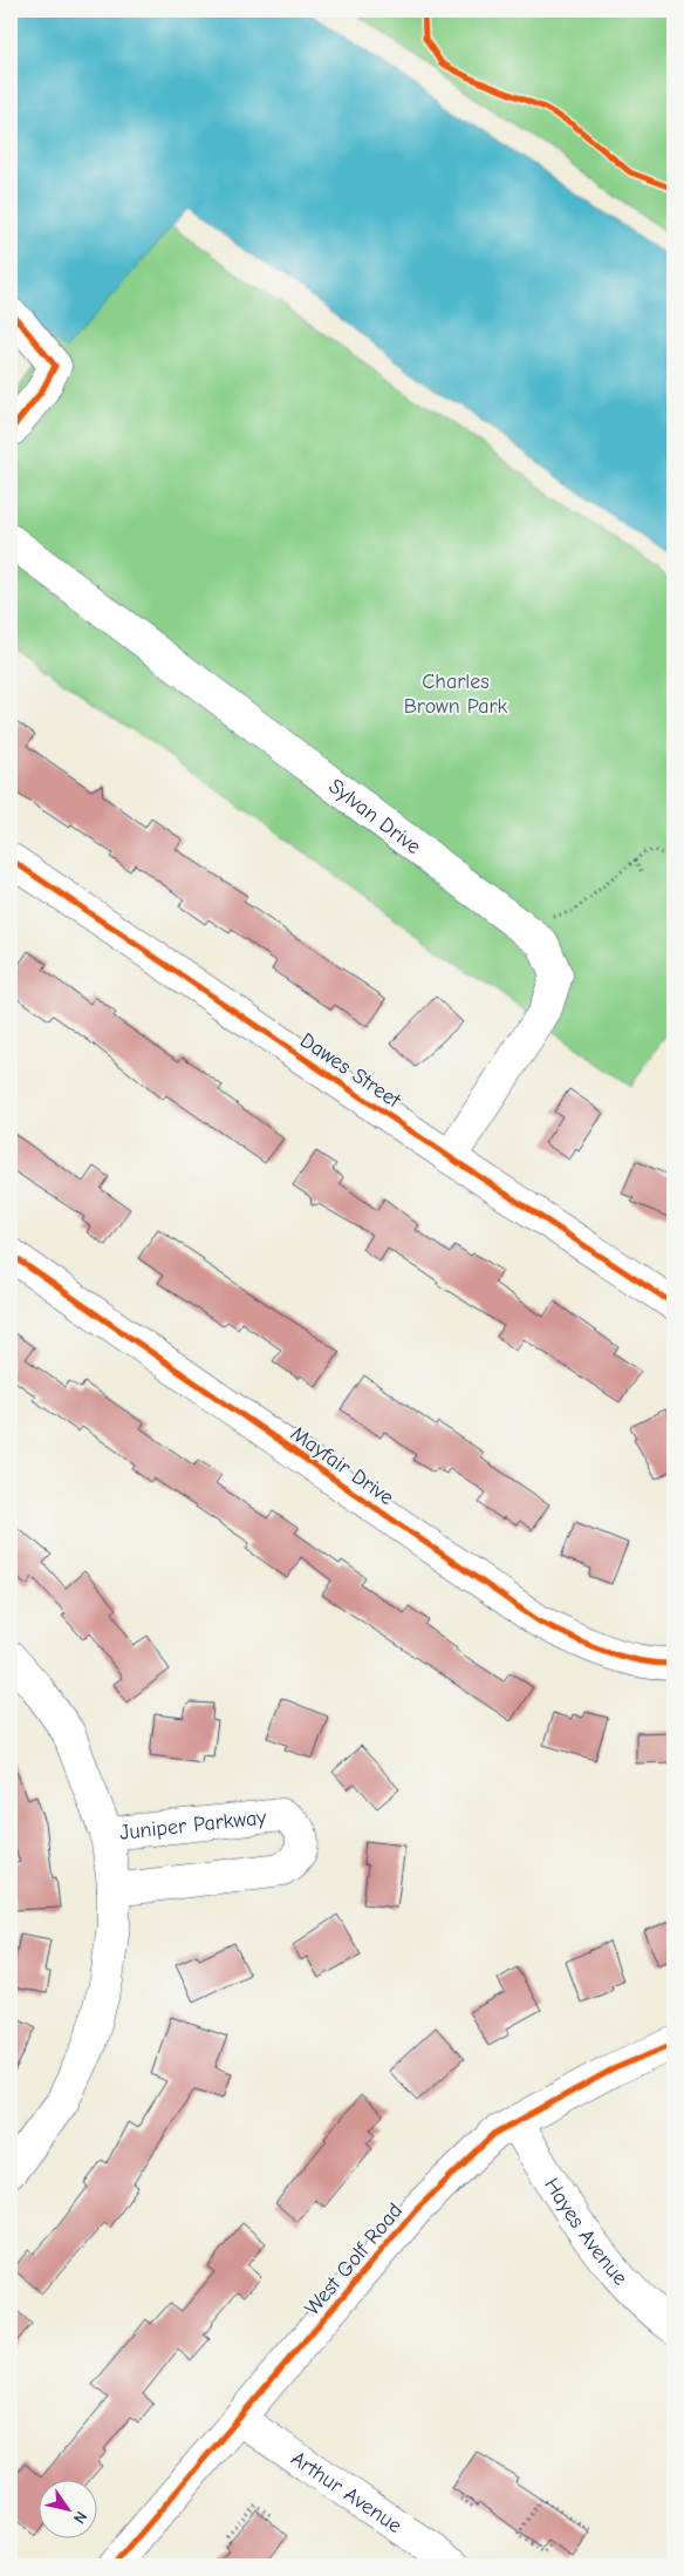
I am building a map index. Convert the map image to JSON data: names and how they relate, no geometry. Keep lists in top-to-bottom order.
{
  "streets": {
    "street": [
      "Sylvan Drive",
      "Dawes Street",
      "Mayfair Drive",
      "Juniper Parkway",
      "Hayes Avenue",
      "West Golf Road",
      "Arthur Avenue"
    ]
  },
  "crossings": [
    ["Sylvan Drive", "Dawes Street"],
    ["Hayes Avenue", "West Golf Road"],
    ["West Golf Road", "Arthur Avenue"]
  ],
  "parks": ["Charles Brown Park"],
  "north": "bottom right"
}
